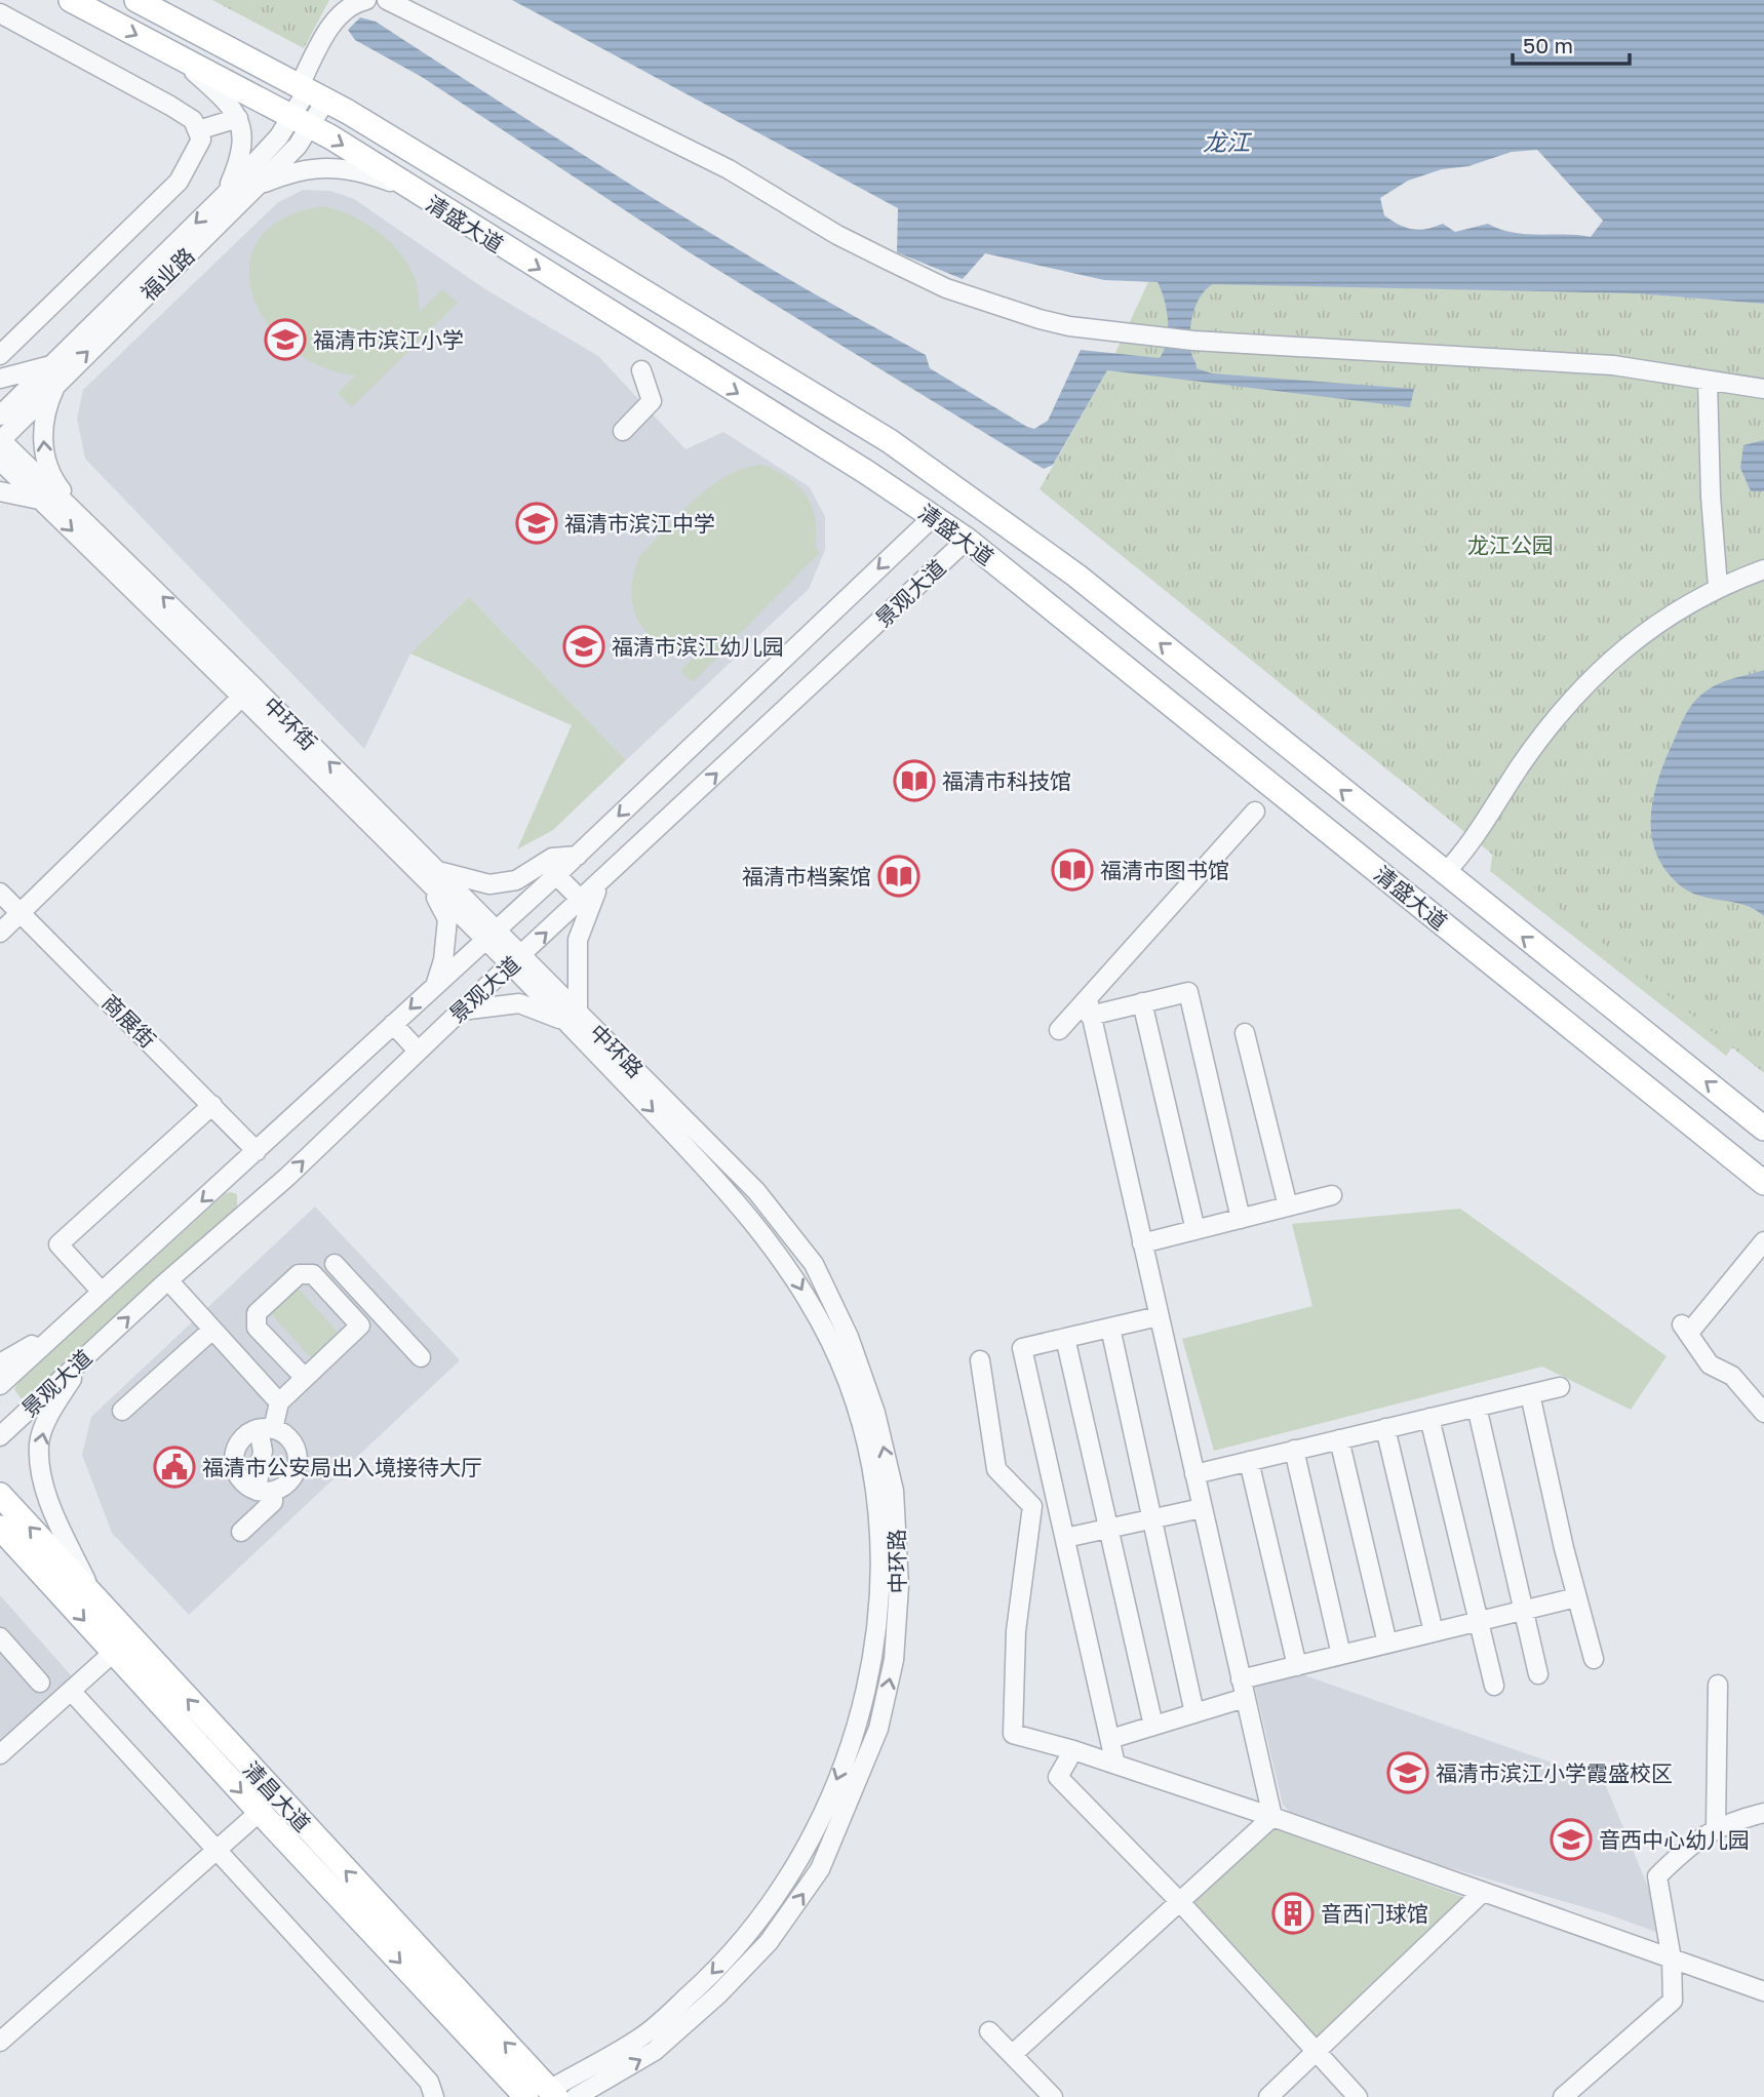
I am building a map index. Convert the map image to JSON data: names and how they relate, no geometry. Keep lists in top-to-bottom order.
{
  "streets": {
    "main road": ["清盛大道", "清昌大道"],
    "street": [
      "福业路",
      "景观大道",
      "中环街",
      "商展街",
      "中环路"
    ]
  },
  "crossings": [
    ["清盛大道", "福业路"],
    ["清盛大道", "景观大道"],
    ["福业路", "中环街"],
    ["景观大道", "中环街"],
    ["景观大道", "商展街"],
    ["中环街", "中环路"],
    ["中环路", "清昌大道"]
  ],
  "water": ["龙江"],
  "parks": ["龙江公园"],
  "places": {
    "school or university": [
      "福清市滨江小学",
      "福清市滨江中学",
      "福清市滨江幼儿园",
      "福清市滨江小学霞盛校区",
      "音西中心幼儿园"
    ],
    "library": ["福清市科技馆", "福清市图书馆", "福清市档案馆"],
    "public building": ["福清市公安局出入境接待大厅"],
    "building": ["音西门球馆"]
  },
  "scale_bar": "50 m"
}
